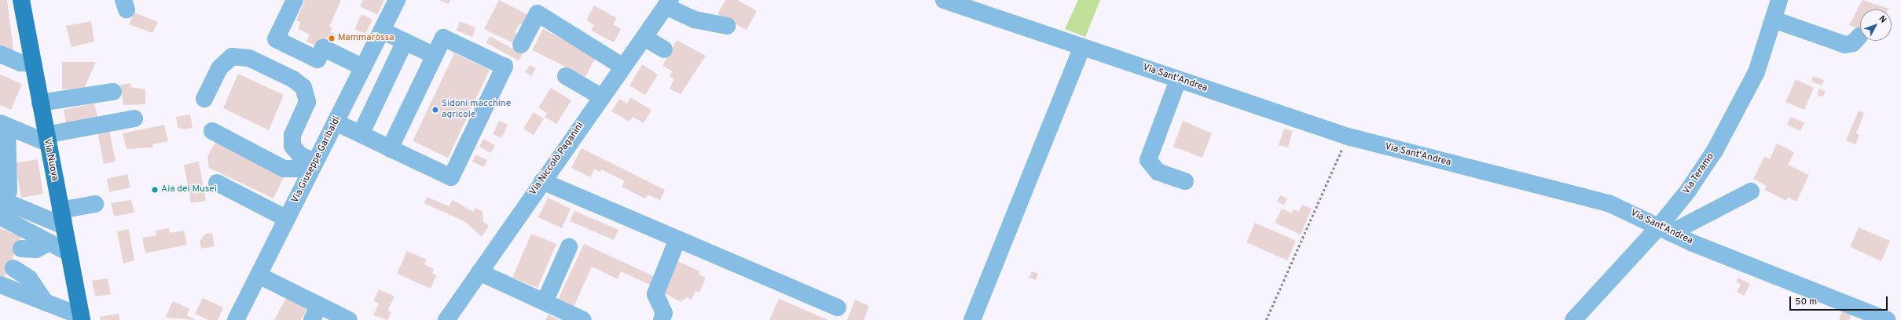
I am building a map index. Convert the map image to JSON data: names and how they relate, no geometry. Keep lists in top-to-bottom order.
{
  "streets": {
    "main road": ["Via Nuova"],
    "street": [
      "Via Sant'Andrea",
      "Via Niccolò Paganini",
      "Via Giuseppe Garibaldi",
      "Via Teramo"
    ]
  },
  "crossings": [
    ["Via Sant'Andrea", "Via Teramo"]
  ],
  "places": ["Mammaròssa", "Sidoni macchine agricole", "Aia dei Musei"],
  "scale_bar": "50 m",
  "north": "top right"
}
